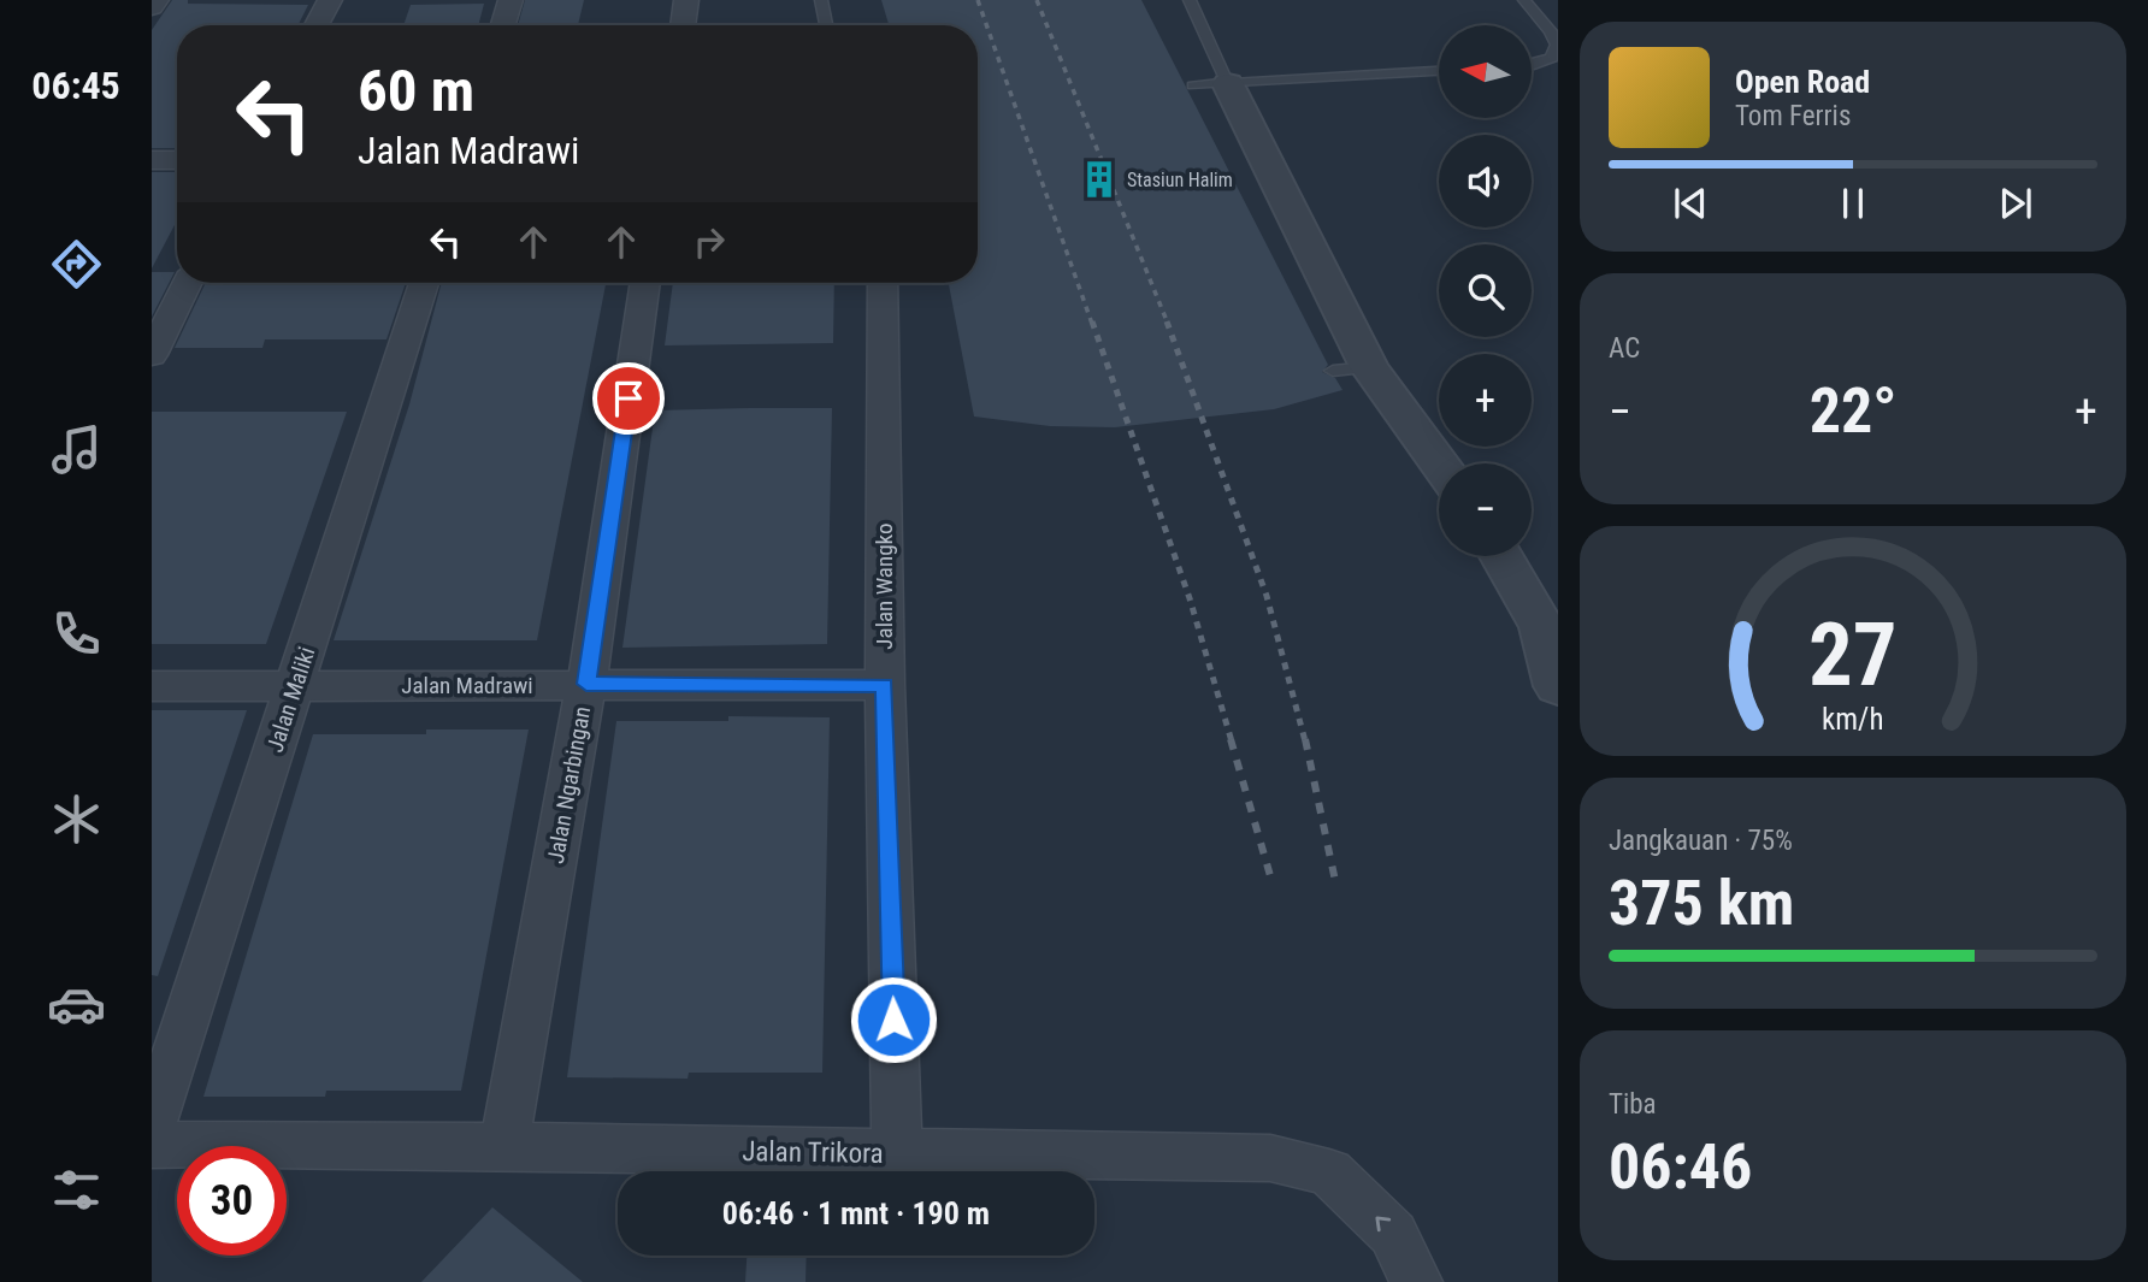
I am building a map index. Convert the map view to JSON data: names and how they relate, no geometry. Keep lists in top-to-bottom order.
{
  "streets": {
    "street": [
      "Jalan Wangko",
      "Jalan Madrawi",
      "Jalan Maliki",
      "Jalan Ngarbingan",
      "Jalan Trikora"
    ]
  },
  "crossings": [
    ["Jalan Wangko", "Jalan Madrawi"],
    ["Jalan Wangko", "Jalan Trikora"],
    ["Jalan Madrawi", "Jalan Maliki"],
    ["Jalan Madrawi", "Jalan Ngarbingan"],
    ["Jalan Ngarbingan", "Jalan Trikora"]
  ],
  "one_way": ["Jalan Trikora"],
  "places": {
    "building": ["Stasiun Halim"]
  },
  "north": "left",
  "page": {
    "tabs": "06:45",
    "map_buttons": ["+", "−"],
    "turn": ["60 m", "Jalan Madrawi"],
    "song": ["Open Road", "Tom Ferris"],
    "tile": [
      "AC",
      ["Jangkauan · 75%", "375 km"],
      ["Tiba", "06:46"]
    ],
    "heat": ["−", "22°", "+"],
    "limit": "30",
    "trip": "06:46 · 1 mnt · 190 m",
    "gauge": ["27", "km/h"]
  }
}
